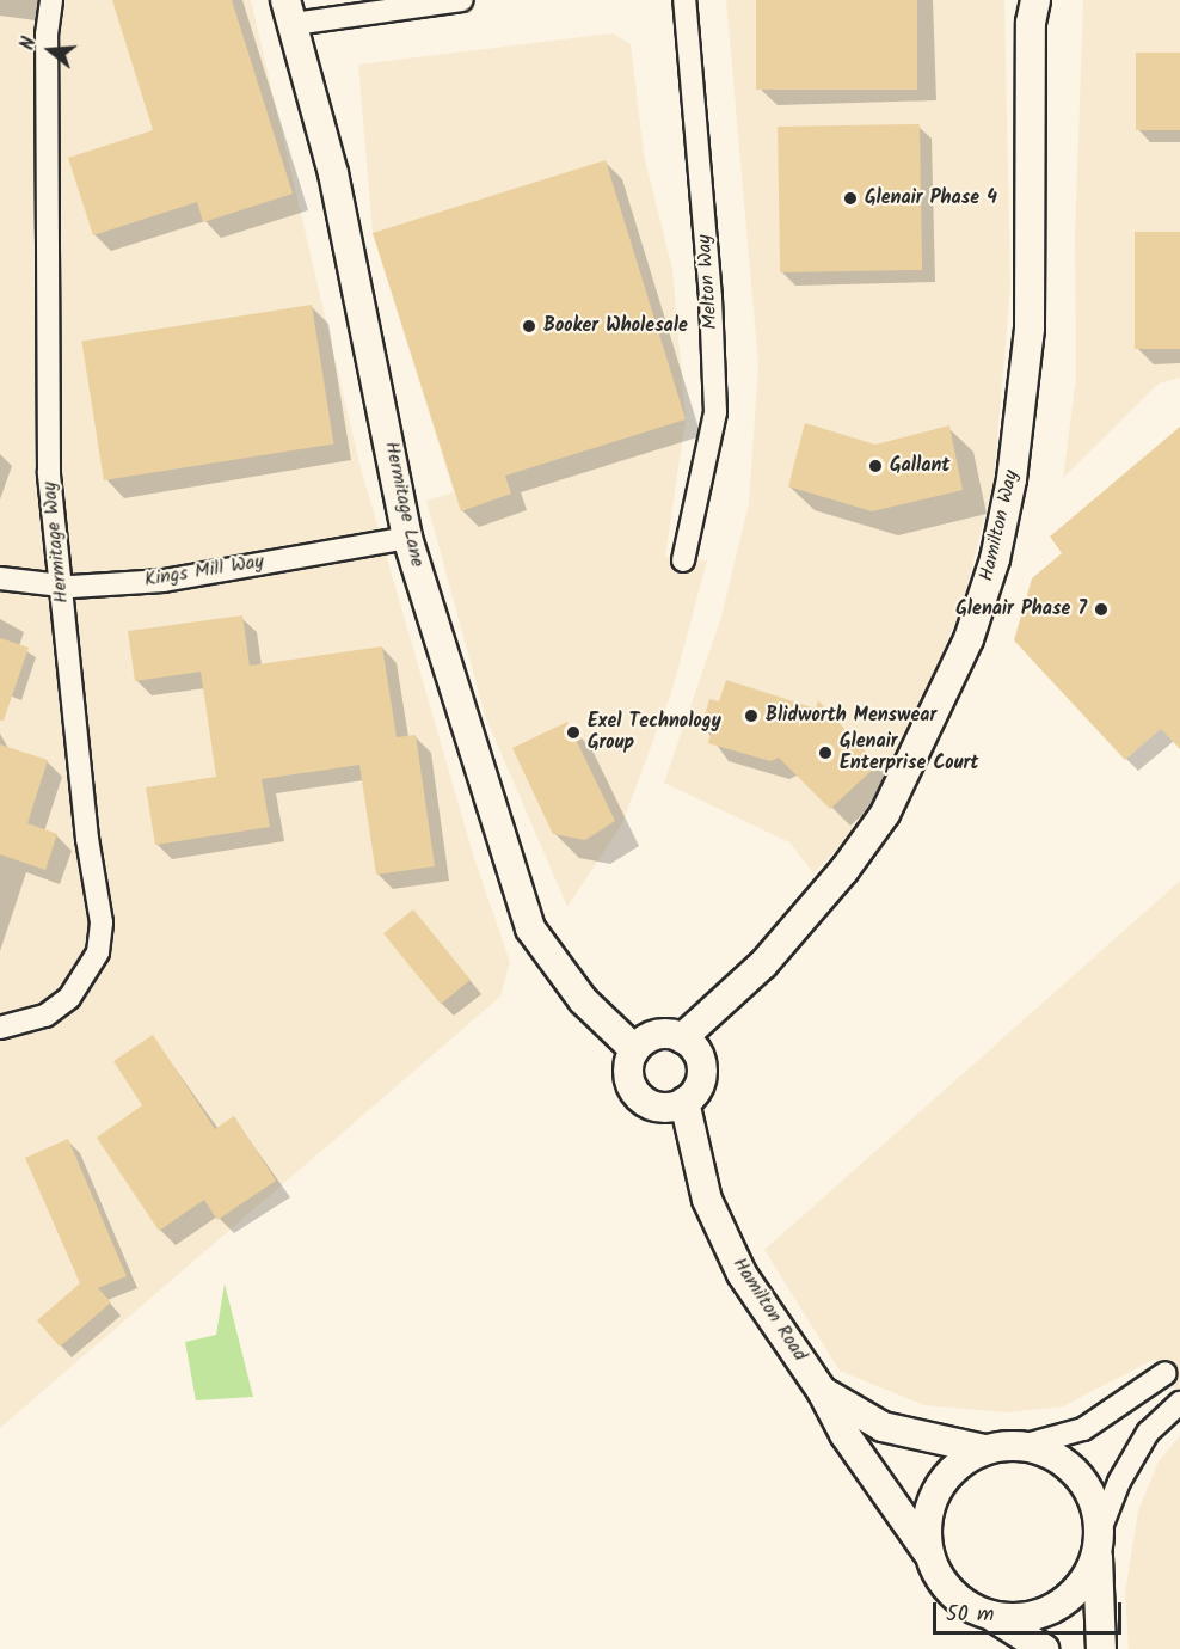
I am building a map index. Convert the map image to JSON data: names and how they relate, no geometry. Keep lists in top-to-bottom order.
{
  "streets": {
    "street": [
      "Melton Way",
      "Hermitage Lane",
      "Hamilton Way",
      "Hermitage Way",
      "Kings Mill Way",
      "Hamilton Road"
    ]
  },
  "crossings": [
    ["Hermitage Lane", "Hamilton Way"],
    ["Hermitage Lane", "Kings Mill Way"],
    ["Hermitage Lane", "Hamilton Road"],
    ["Hamilton Way", "Hamilton Road"],
    ["Hermitage Way", "Kings Mill Way"]
  ],
  "places": [
    "Glenair Phase 4",
    "Booker Wholesale",
    "Gallant",
    "Glenair Phase 7",
    "Blidworth Menswear",
    "Exel Technology Group",
    "Glenair Enterprise Court"
  ],
  "scale_bar": "50 m",
  "north": "left"
}
